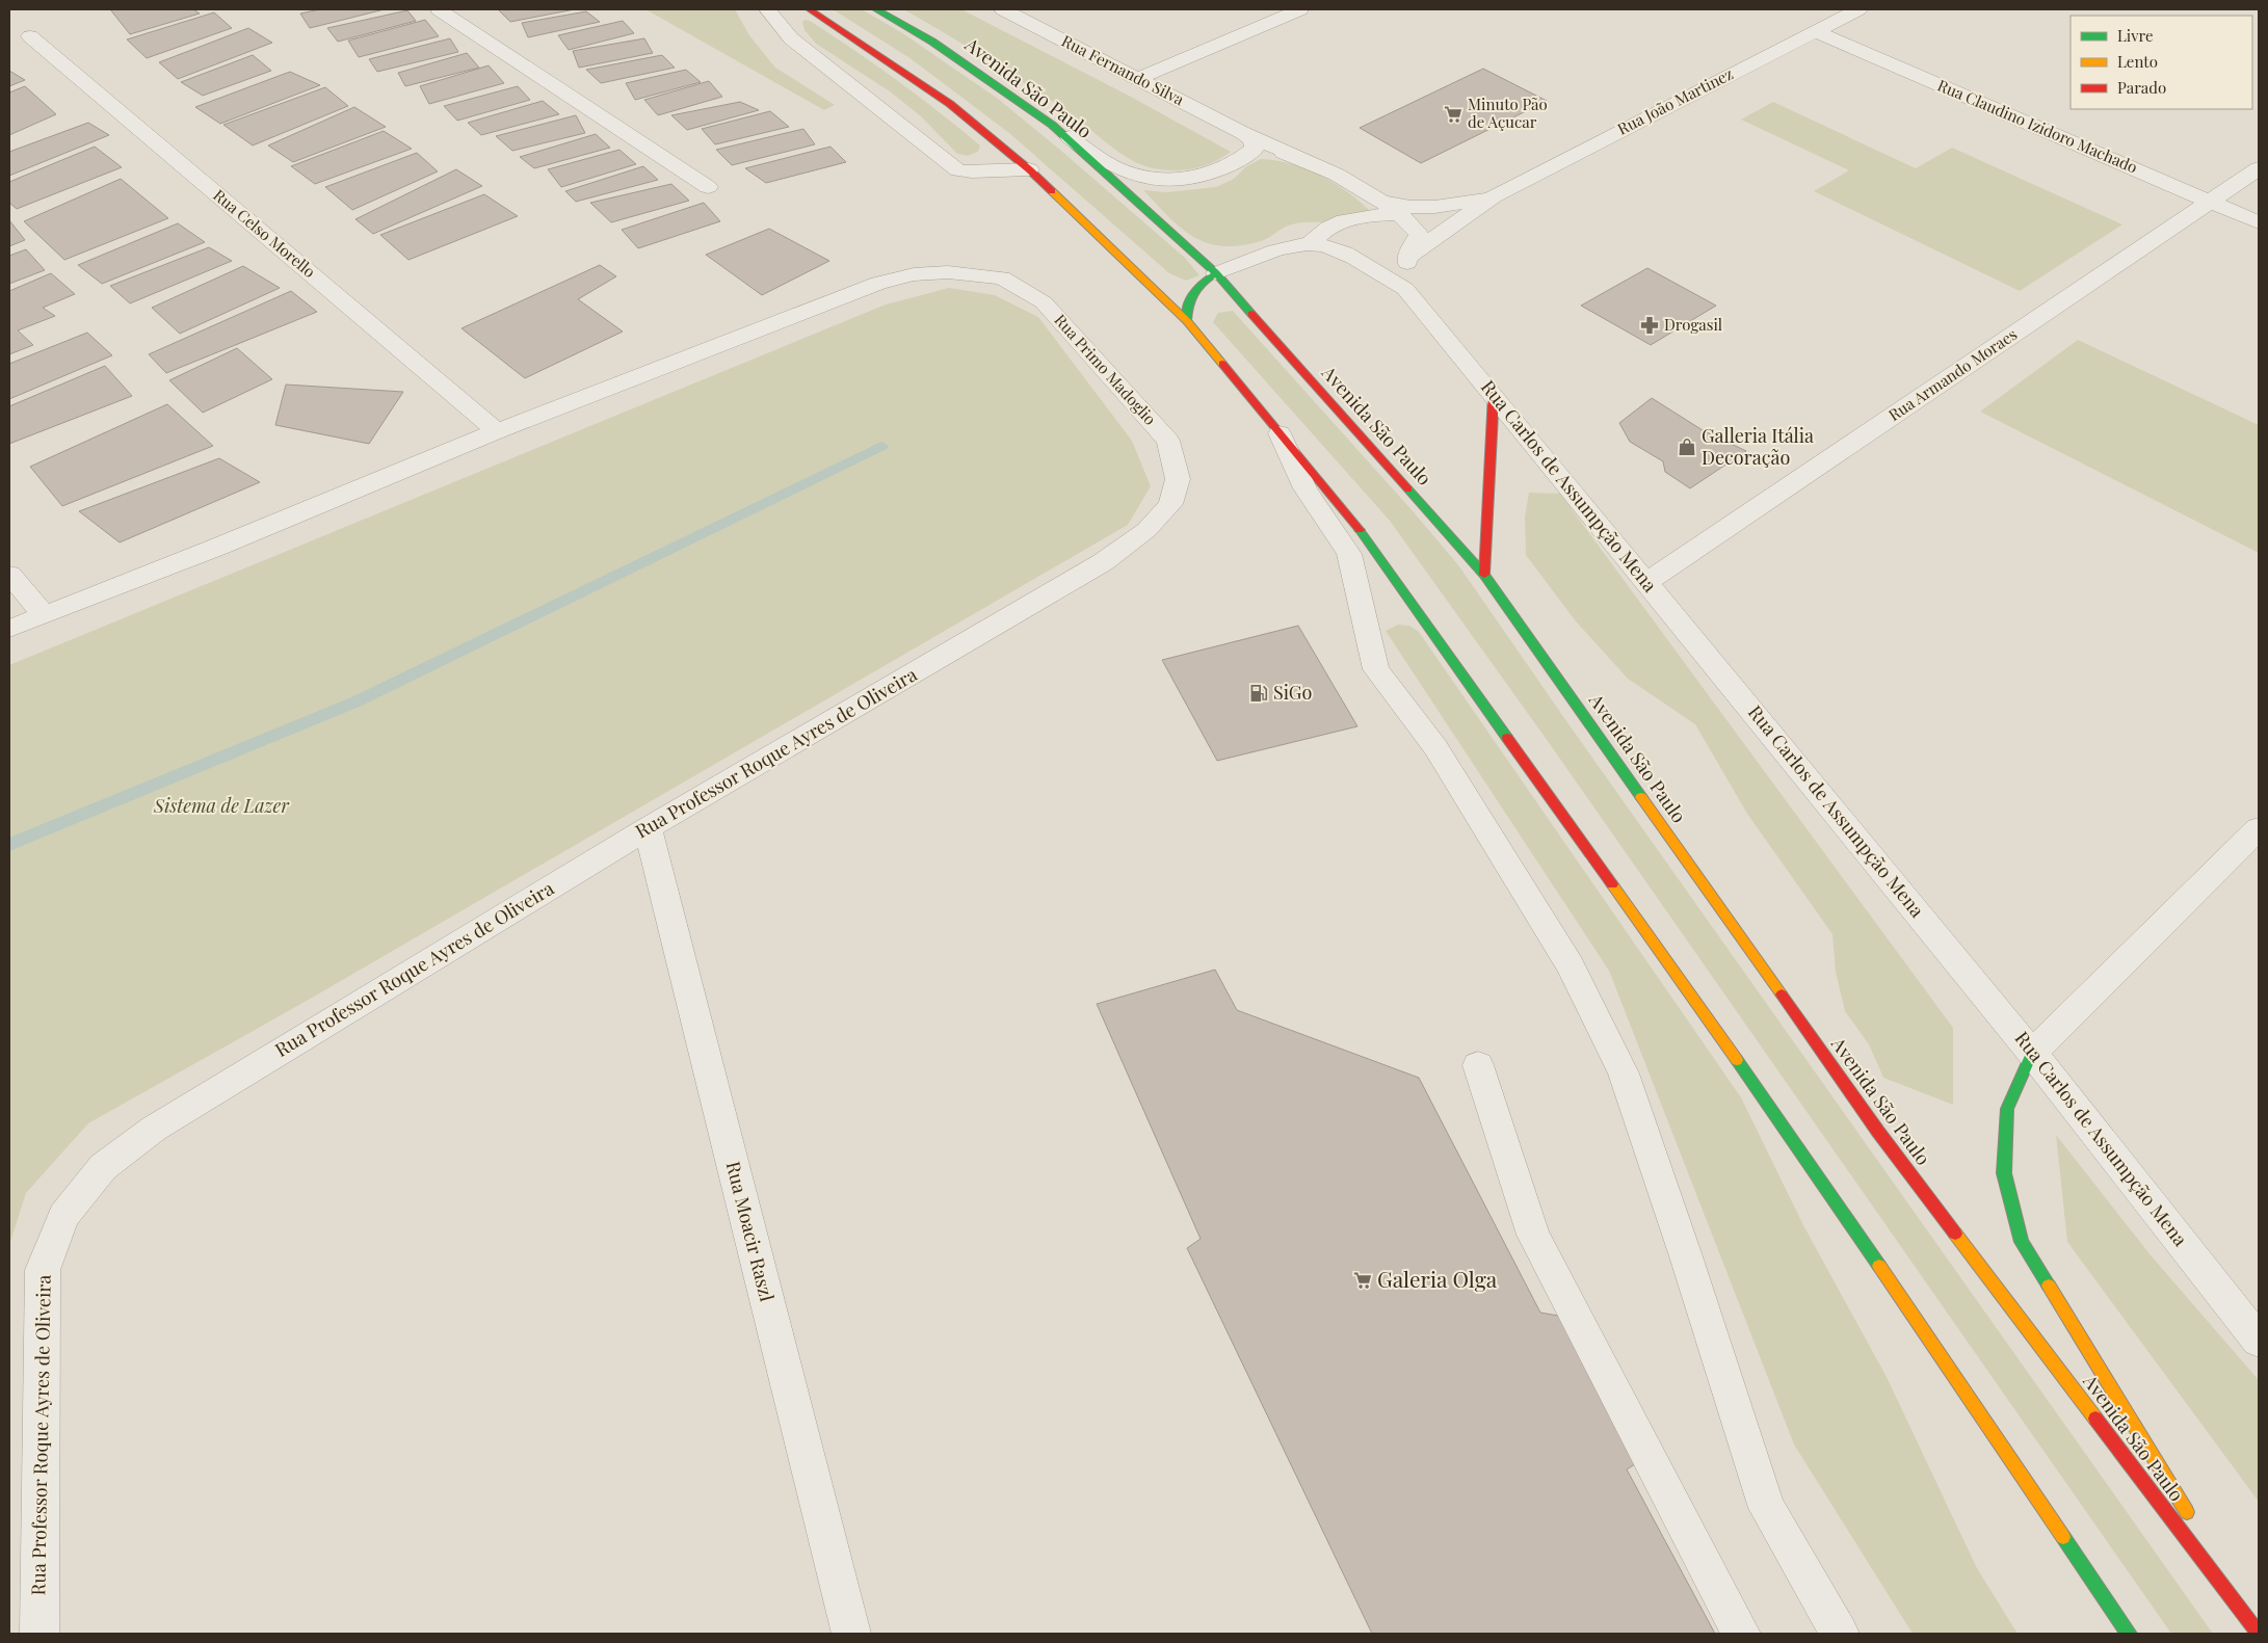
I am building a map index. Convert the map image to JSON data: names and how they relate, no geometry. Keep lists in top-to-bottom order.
{
  "streets": {
    "main road": ["Avenida São Paulo"],
    "street": [
      "Rua Fernando Silva",
      "Rua João Martinez",
      "Rua Claudino Izidoro Machado",
      "Rua Celso Morello",
      "Rua Primo Madoglio",
      "Rua Armando Moraes",
      "Rua Carlos de Assumpção Mena",
      "Rua Professor Roque Ayres de Oliveira",
      "Rua Moacir Raszl"
    ]
  },
  "crossings": [
    ["Rua Fernando Silva", "Avenida São Paulo"],
    ["Rua Fernando Silva", "Rua João Martinez"],
    ["Rua João Martinez", "Rua Claudino Izidoro Machado"],
    ["Rua Claudino Izidoro Machado", "Rua Armando Moraes"],
    ["Rua Celso Morello", "Rua Primo Madoglio"],
    ["Rua Primo Madoglio", "Rua Professor Roque Ayres de Oliveira"],
    ["Rua Armando Moraes", "Rua Carlos de Assumpção Mena"],
    ["Rua Professor Roque Ayres de Oliveira", "Rua Moacir Raszl"]
  ],
  "parks": ["Sistema de Lazer"],
  "places": {
    "supermarket": ["Minuto Pão de Açucar", "Galeria Olga"],
    "pharmacy": ["Drogasil"],
    "shop": ["Galleria Itália Decoração"],
    "fuel station": ["SiGo"]
  },
  "legend": ["Livre", "Lento", "Parado"]
}
